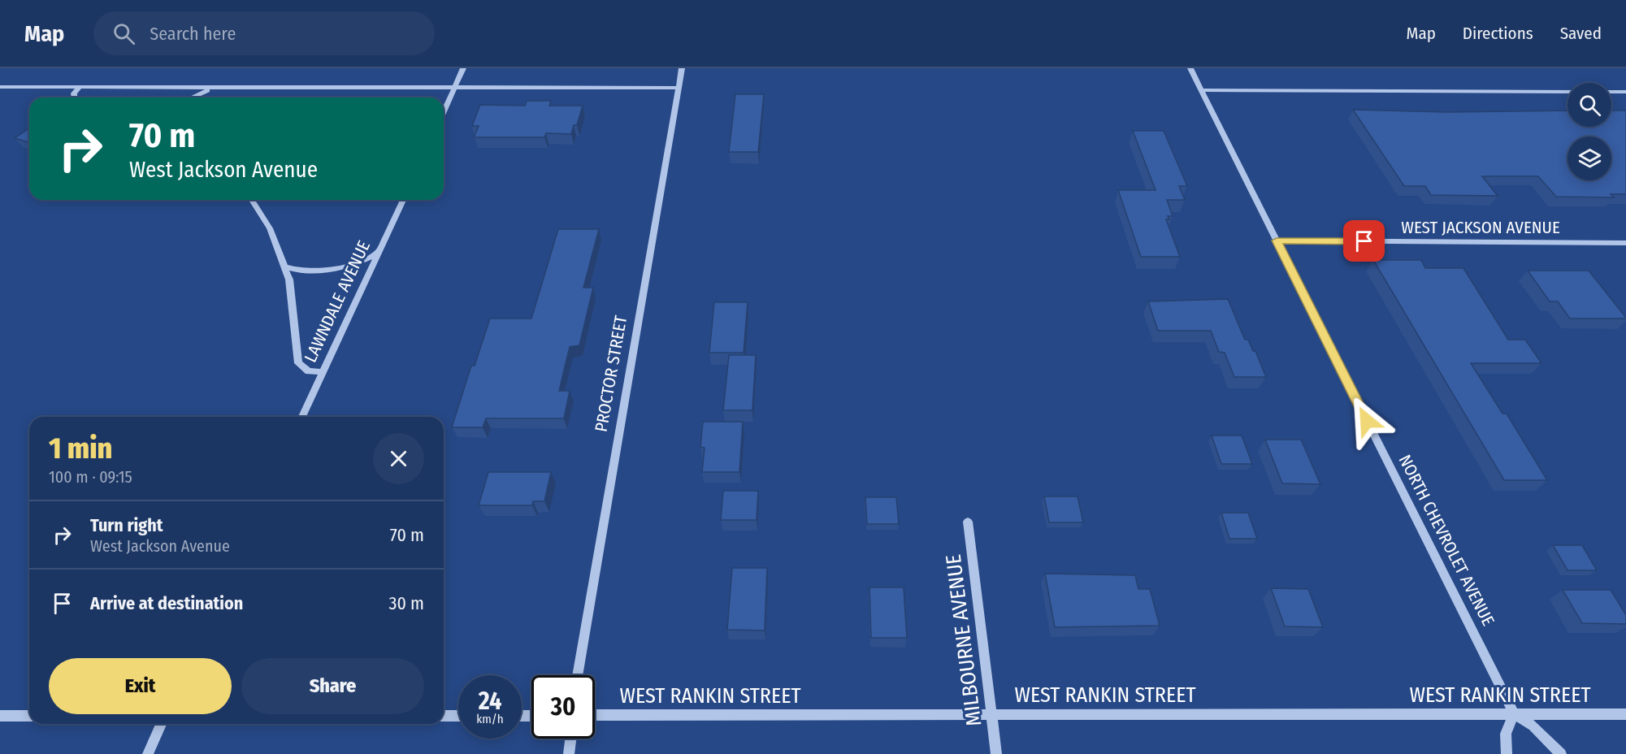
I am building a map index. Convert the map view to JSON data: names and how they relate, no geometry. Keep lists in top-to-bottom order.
{
  "streets": {
    "street": [
      "WEST JACKSON AVENUE",
      "LAWNDALE AVENUE",
      "PROCTOR STREET",
      "NORTH CHEVROLET AVENUE",
      "MILBOURNE AVENUE",
      "WEST RANKIN STREET"
    ]
  },
  "crossings": [
    ["WEST JACKSON AVENUE", "NORTH CHEVROLET AVENUE"],
    ["NORTH CHEVROLET AVENUE", "WEST RANKIN STREET"],
    ["MILBOURNE AVENUE", "WEST RANKIN STREET"]
  ],
  "page": {
    "header": "Map",
    "search": "Search here",
    "nav": ["Map", "Directions", "Saved"],
    "turn": ["70 m", "West Jackson Avenue"],
    "heading": ["1 min", "100 m · 09:15"],
    "list": [
      {
        "name": "Turn right",
        "note": "West Jackson Avenue",
        "value": "70 m"
      },
      {
        "name": "Arrive at destination",
        "value": "30 m"
      }
    ],
    "buttons": ["Exit", "Share"],
    "speed": "24 km/h",
    "limit": "30"
  }
}
